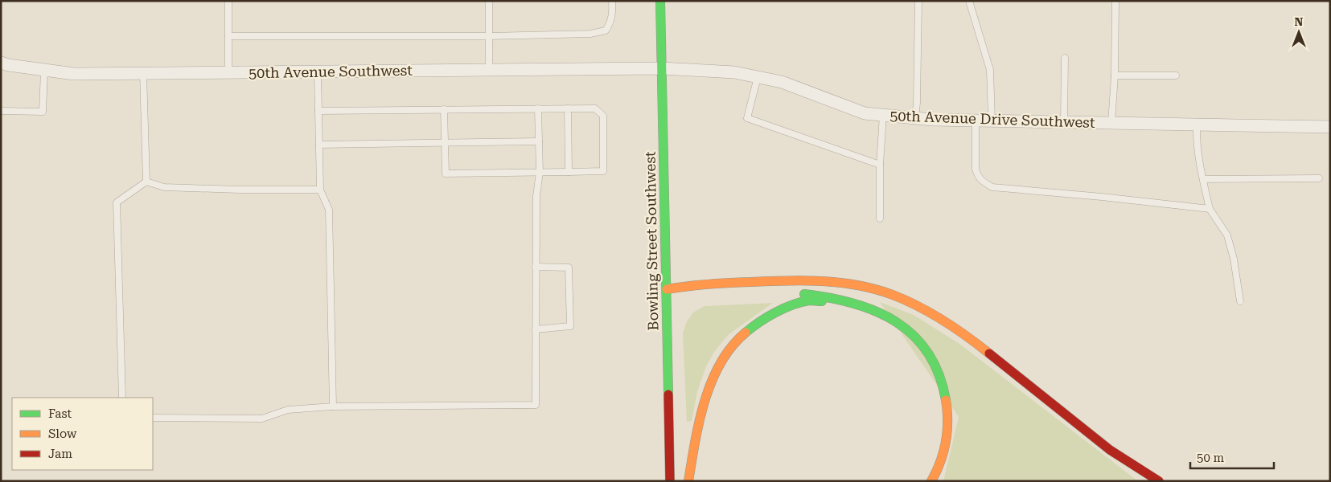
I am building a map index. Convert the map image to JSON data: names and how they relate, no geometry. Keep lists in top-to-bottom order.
{
  "streets": {
    "main road": ["Bowling Street Southwest"],
    "street": ["50th Avenue Southwest", "50th Avenue Drive Southwest"]
  },
  "crossings": [
    ["50th Avenue Southwest", "50th Avenue Drive Southwest"],
    ["50th Avenue Southwest", "Bowling Street Southwest"],
    ["50th Avenue Drive Southwest", "Bowling Street Southwest"]
  ],
  "legend": ["Fast", "Slow", "Jam"],
  "scale_bar": "50 m",
  "north": "top"
}
